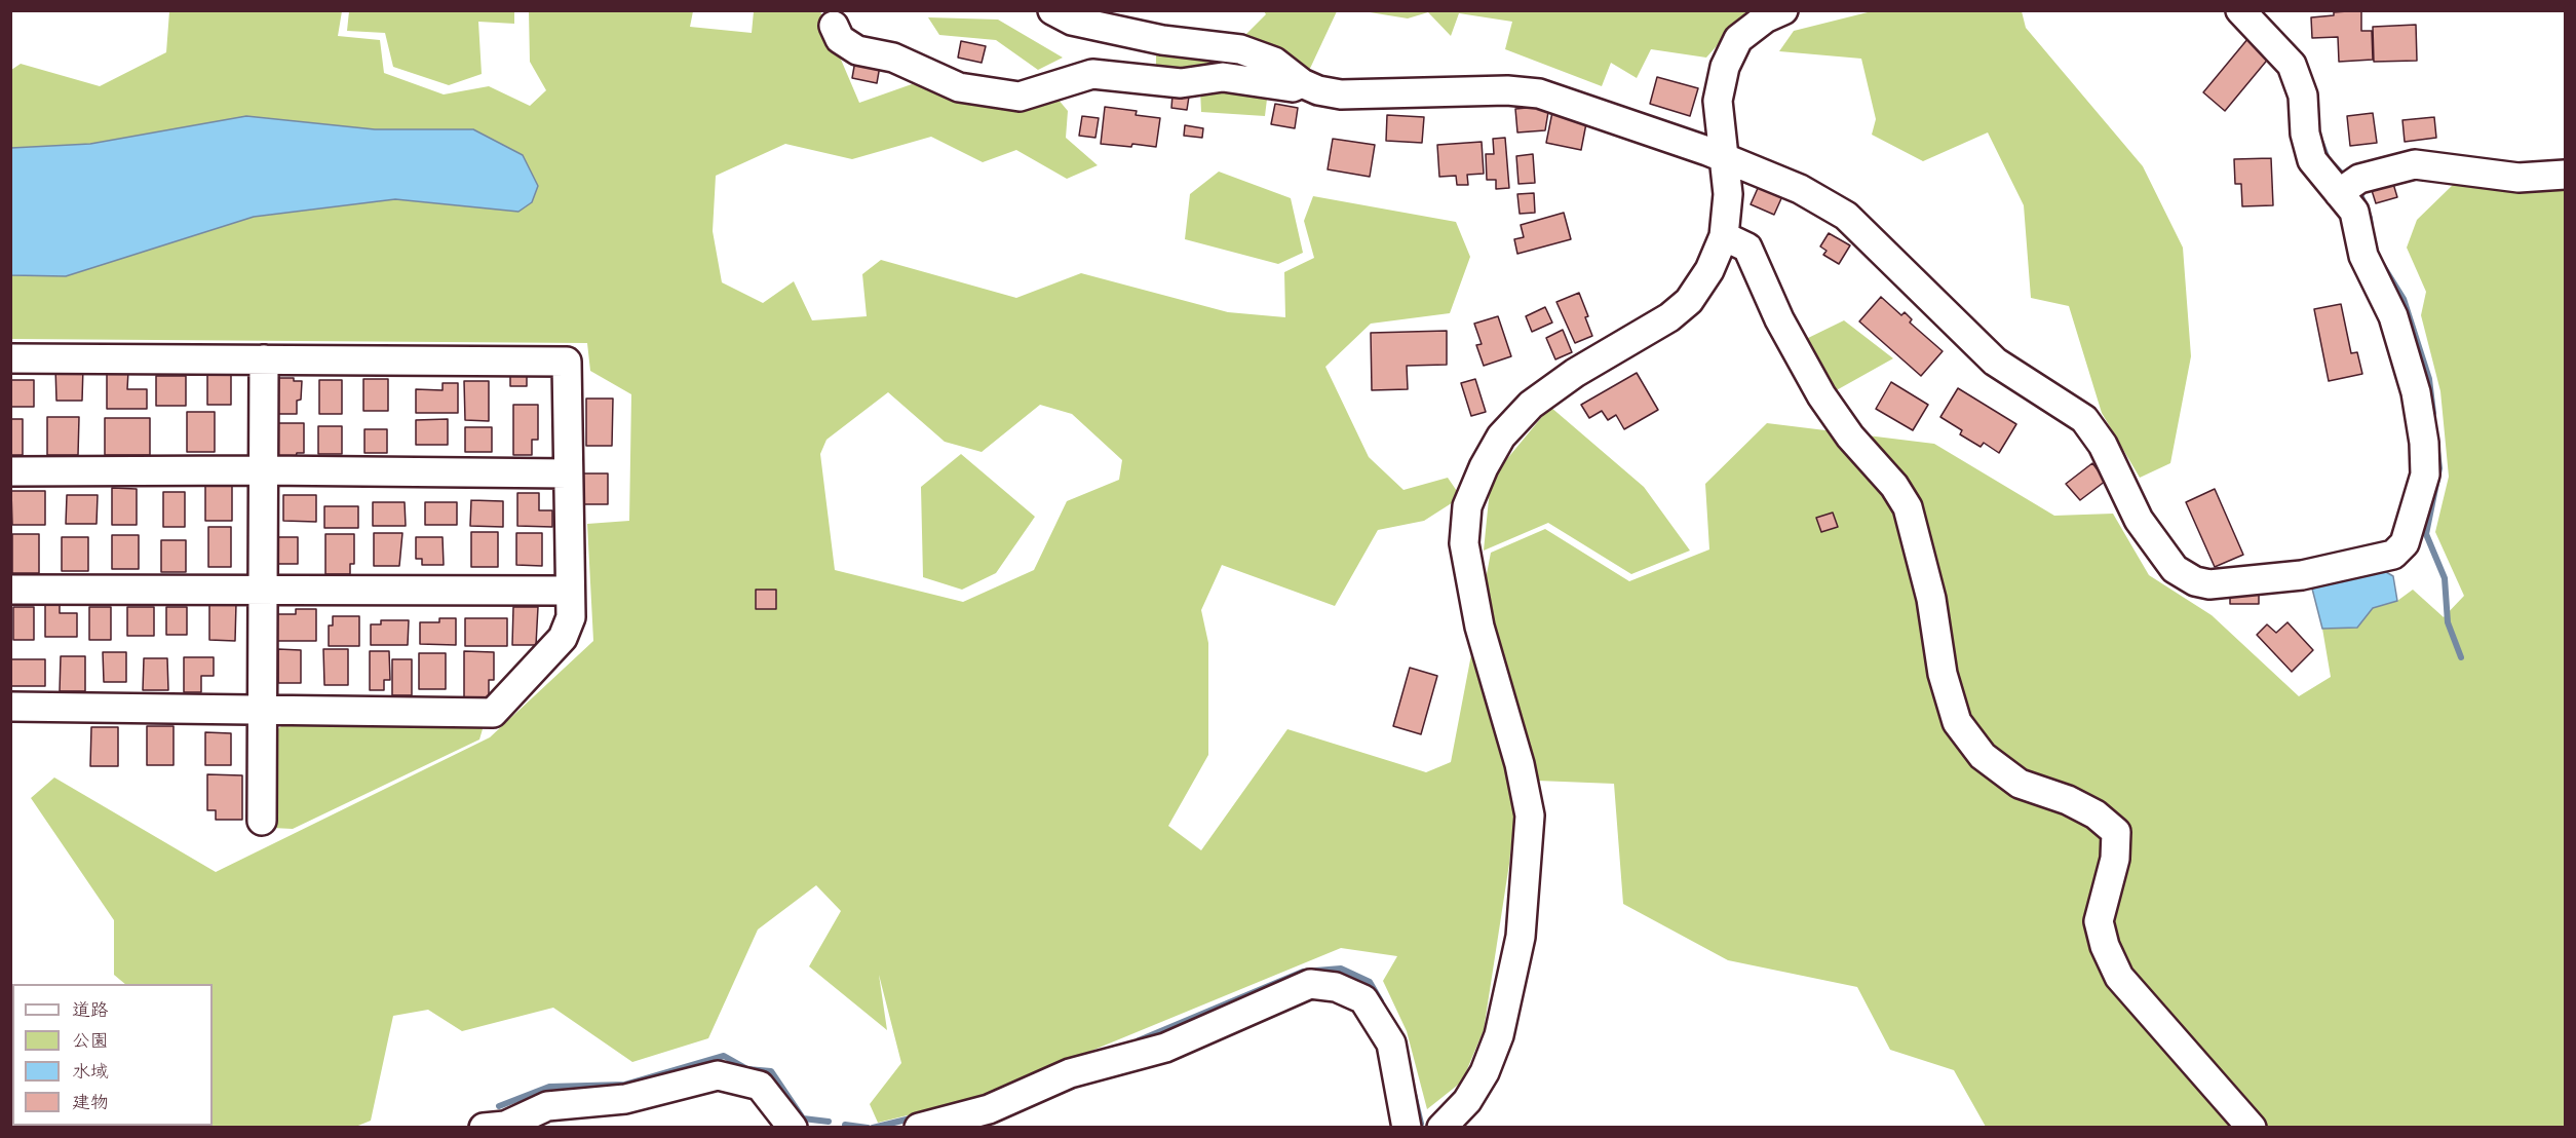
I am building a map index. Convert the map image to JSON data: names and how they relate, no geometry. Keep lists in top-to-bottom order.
{
  "legend": [
    "道路",
    "公園",
    "水域",
    "建物"
  ]
}
